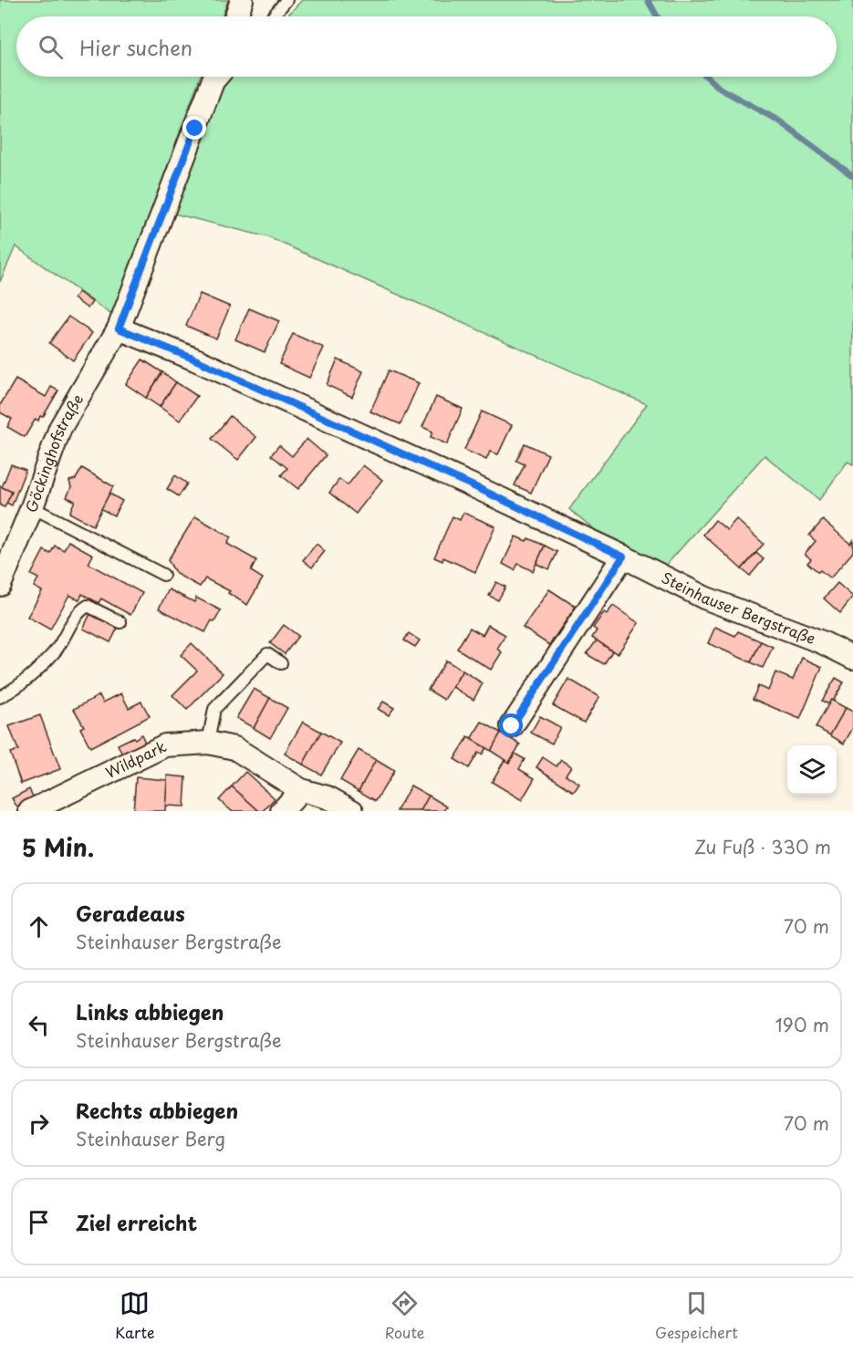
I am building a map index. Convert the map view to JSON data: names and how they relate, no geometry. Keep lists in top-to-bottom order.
{
  "streets": {
    "street": ["Göckinghofstraße", "Steinhauser Bergstraße", "Wildpark"]
  },
  "crossings": [
    ["Göckinghofstraße", "Steinhauser Bergstraße"]
  ],
  "page": {
    "search": "Hier suchen",
    "heading": ["5 Min.", "Zu Fuß · 330 m"],
    "list": [
      ["Geradeaus", "Steinhauser Bergstraße", "70 m"],
      ["Links abbiegen", "Steinhauser Bergstraße", "190 m"],
      ["Rechts abbiegen", "Steinhauser Berg", "70 m"],
      "Ziel erreicht"
    ],
    "nav": ["Karte", "Route", "Gespeichert"]
  }
}
